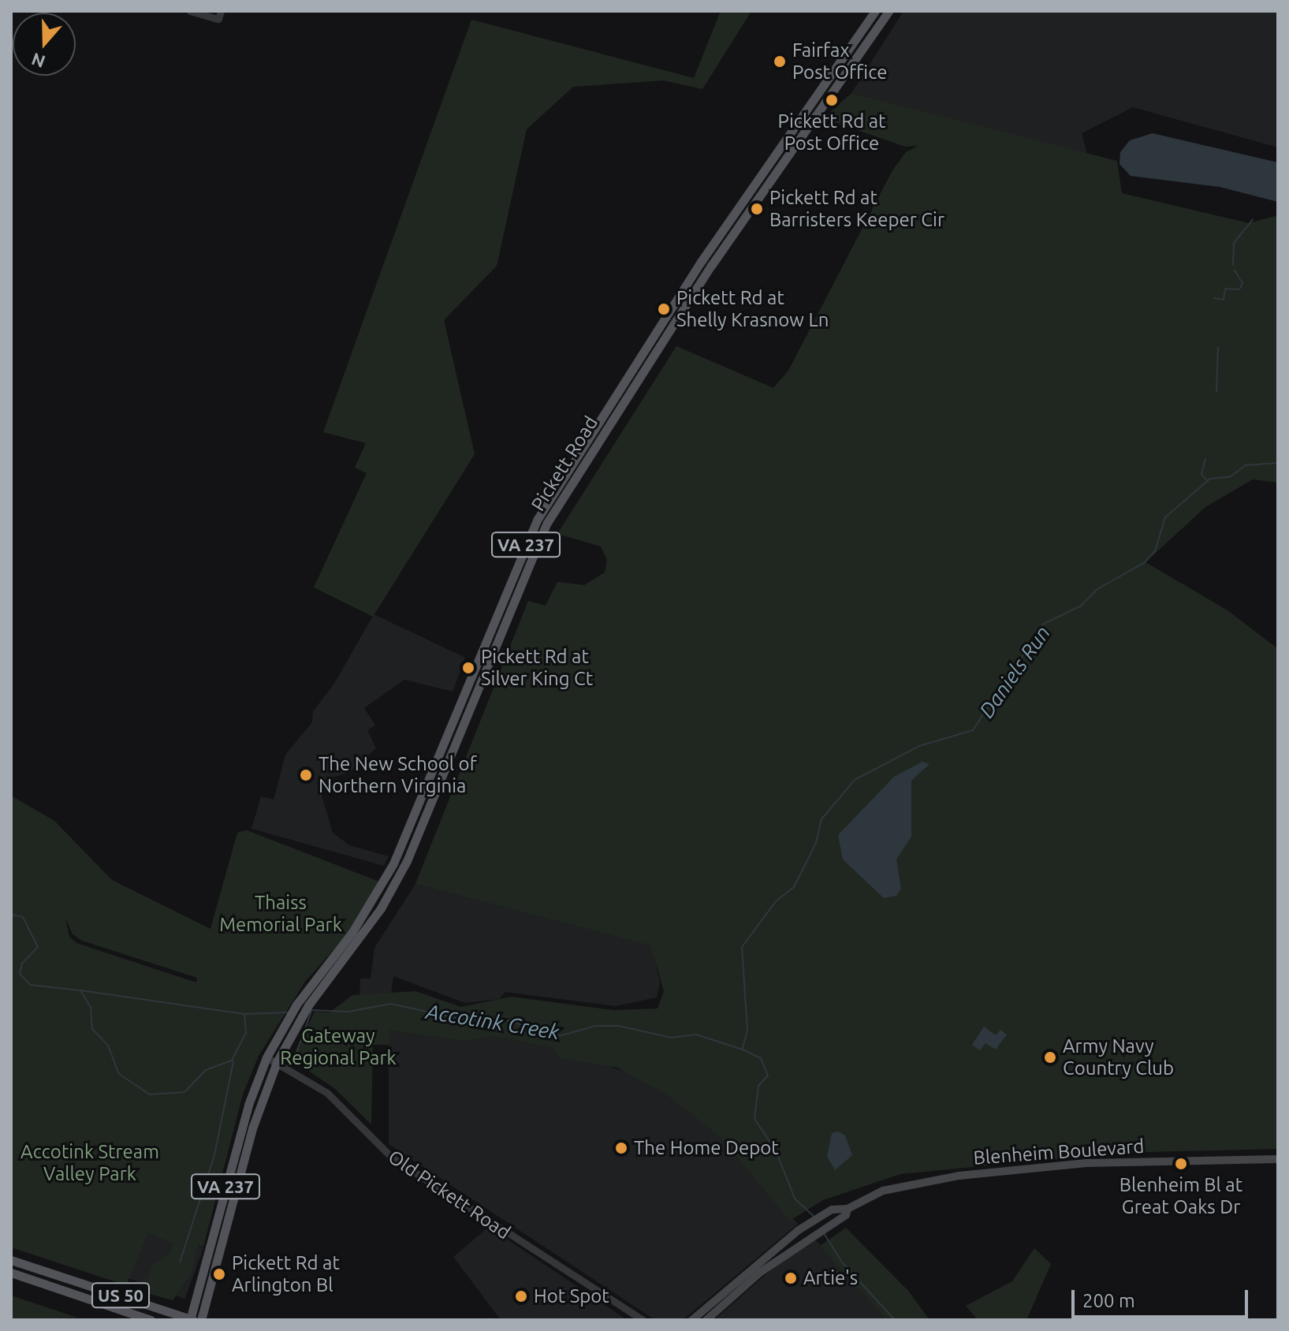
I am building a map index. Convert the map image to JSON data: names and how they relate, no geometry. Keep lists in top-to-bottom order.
{
  "streets": {
    "main road": [
      "Pickett Road",
      "VA 237",
      "Blenheim Boulevard",
      "US 50"
    ],
    "street": ["Old Pickett Road"]
  },
  "crossings": [
    ["Pickett Road", "Old Pickett Road"],
    ["Pickett Road", "US 50"]
  ],
  "water": ["Daniels Run", "Accotink Creek"],
  "parks": ["Thaiss Memorial Park", "Gateway Regional Park", "Accotink Stream Valley Park"],
  "places": [
    "Fairfax Post Office",
    "Pickett Rd at Post Office",
    "Pickett Rd at Barristers Keeper Cir",
    "Pickett Rd at Shelly Krasnow Ln",
    "Pickett Rd at Silver King Ct",
    "The New School of Northern Virginia",
    "Army Navy Country Club",
    "The Home Depot",
    "Blenheim Bl at Great Oaks Dr",
    "Pickett Rd at Arlington Bl",
    "Artie's",
    "Hot Spot"
  ],
  "scale_bar": "200 m",
  "north": "bottom"
}
